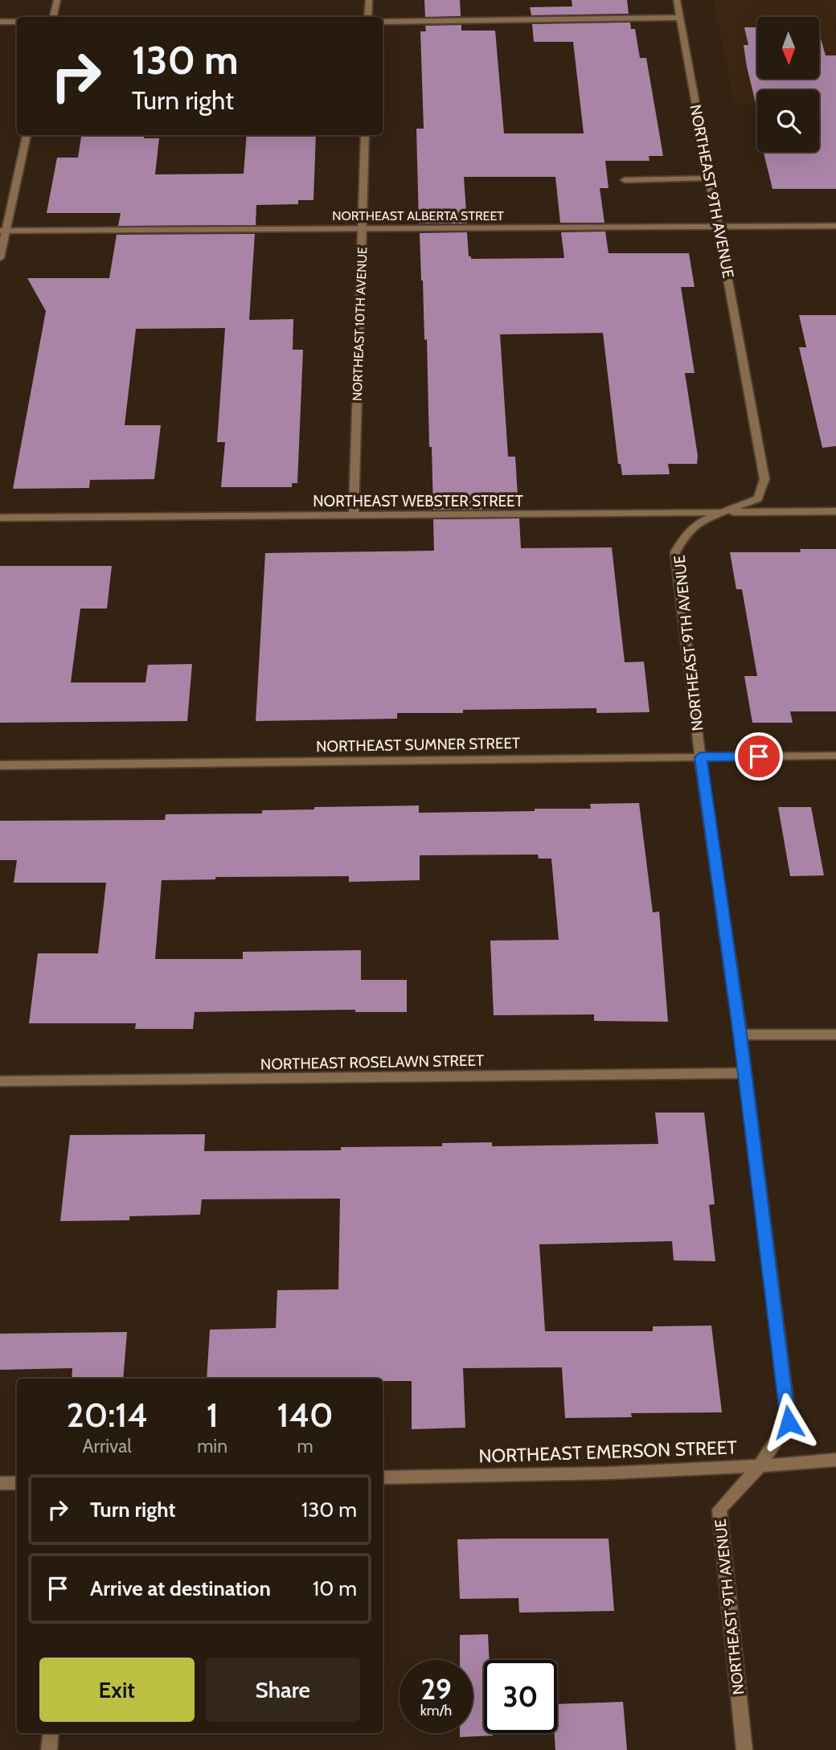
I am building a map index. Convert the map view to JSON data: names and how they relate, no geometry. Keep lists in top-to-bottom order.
{
  "streets": {
    "street": [
      "NORTHEAST 9TH AVENUE",
      "NORTHEAST ALBERTA STREET",
      "NORTHEAST 10TH AVENUE",
      "NORTHEAST WEBSTER STREET",
      "NORTHEAST SUMNER STREET",
      "NORTHEAST ROSELAWN STREET",
      "NORTHEAST EMERSON STREET"
    ]
  },
  "crossings": [
    ["NORTHEAST 9TH AVENUE", "NORTHEAST ALBERTA STREET"],
    ["NORTHEAST 9TH AVENUE", "NORTHEAST WEBSTER STREET"],
    ["NORTHEAST 9TH AVENUE", "NORTHEAST SUMNER STREET"],
    ["NORTHEAST 9TH AVENUE", "NORTHEAST ROSELAWN STREET"],
    ["NORTHEAST 9TH AVENUE", "NORTHEAST EMERSON STREET"],
    ["NORTHEAST ALBERTA STREET", "NORTHEAST 10TH AVENUE"],
    ["NORTHEAST 10TH AVENUE", "NORTHEAST WEBSTER STREET"]
  ],
  "north": "bottom",
  "page": {
    "turn": ["130 m", "Turn right"],
    "eta": [
      "20:14",
      "Arrival",
      "1",
      "min",
      "140",
      "m"
    ],
    "list": [
      {
        "name": "Turn right",
        "value": "130 m"
      },
      {
        "name": "Arrive at destination",
        "value": "10 m"
      }
    ],
    "buttons": ["Exit", "Share"],
    "speed": "29 km/h",
    "limit": "30"
  }
}
